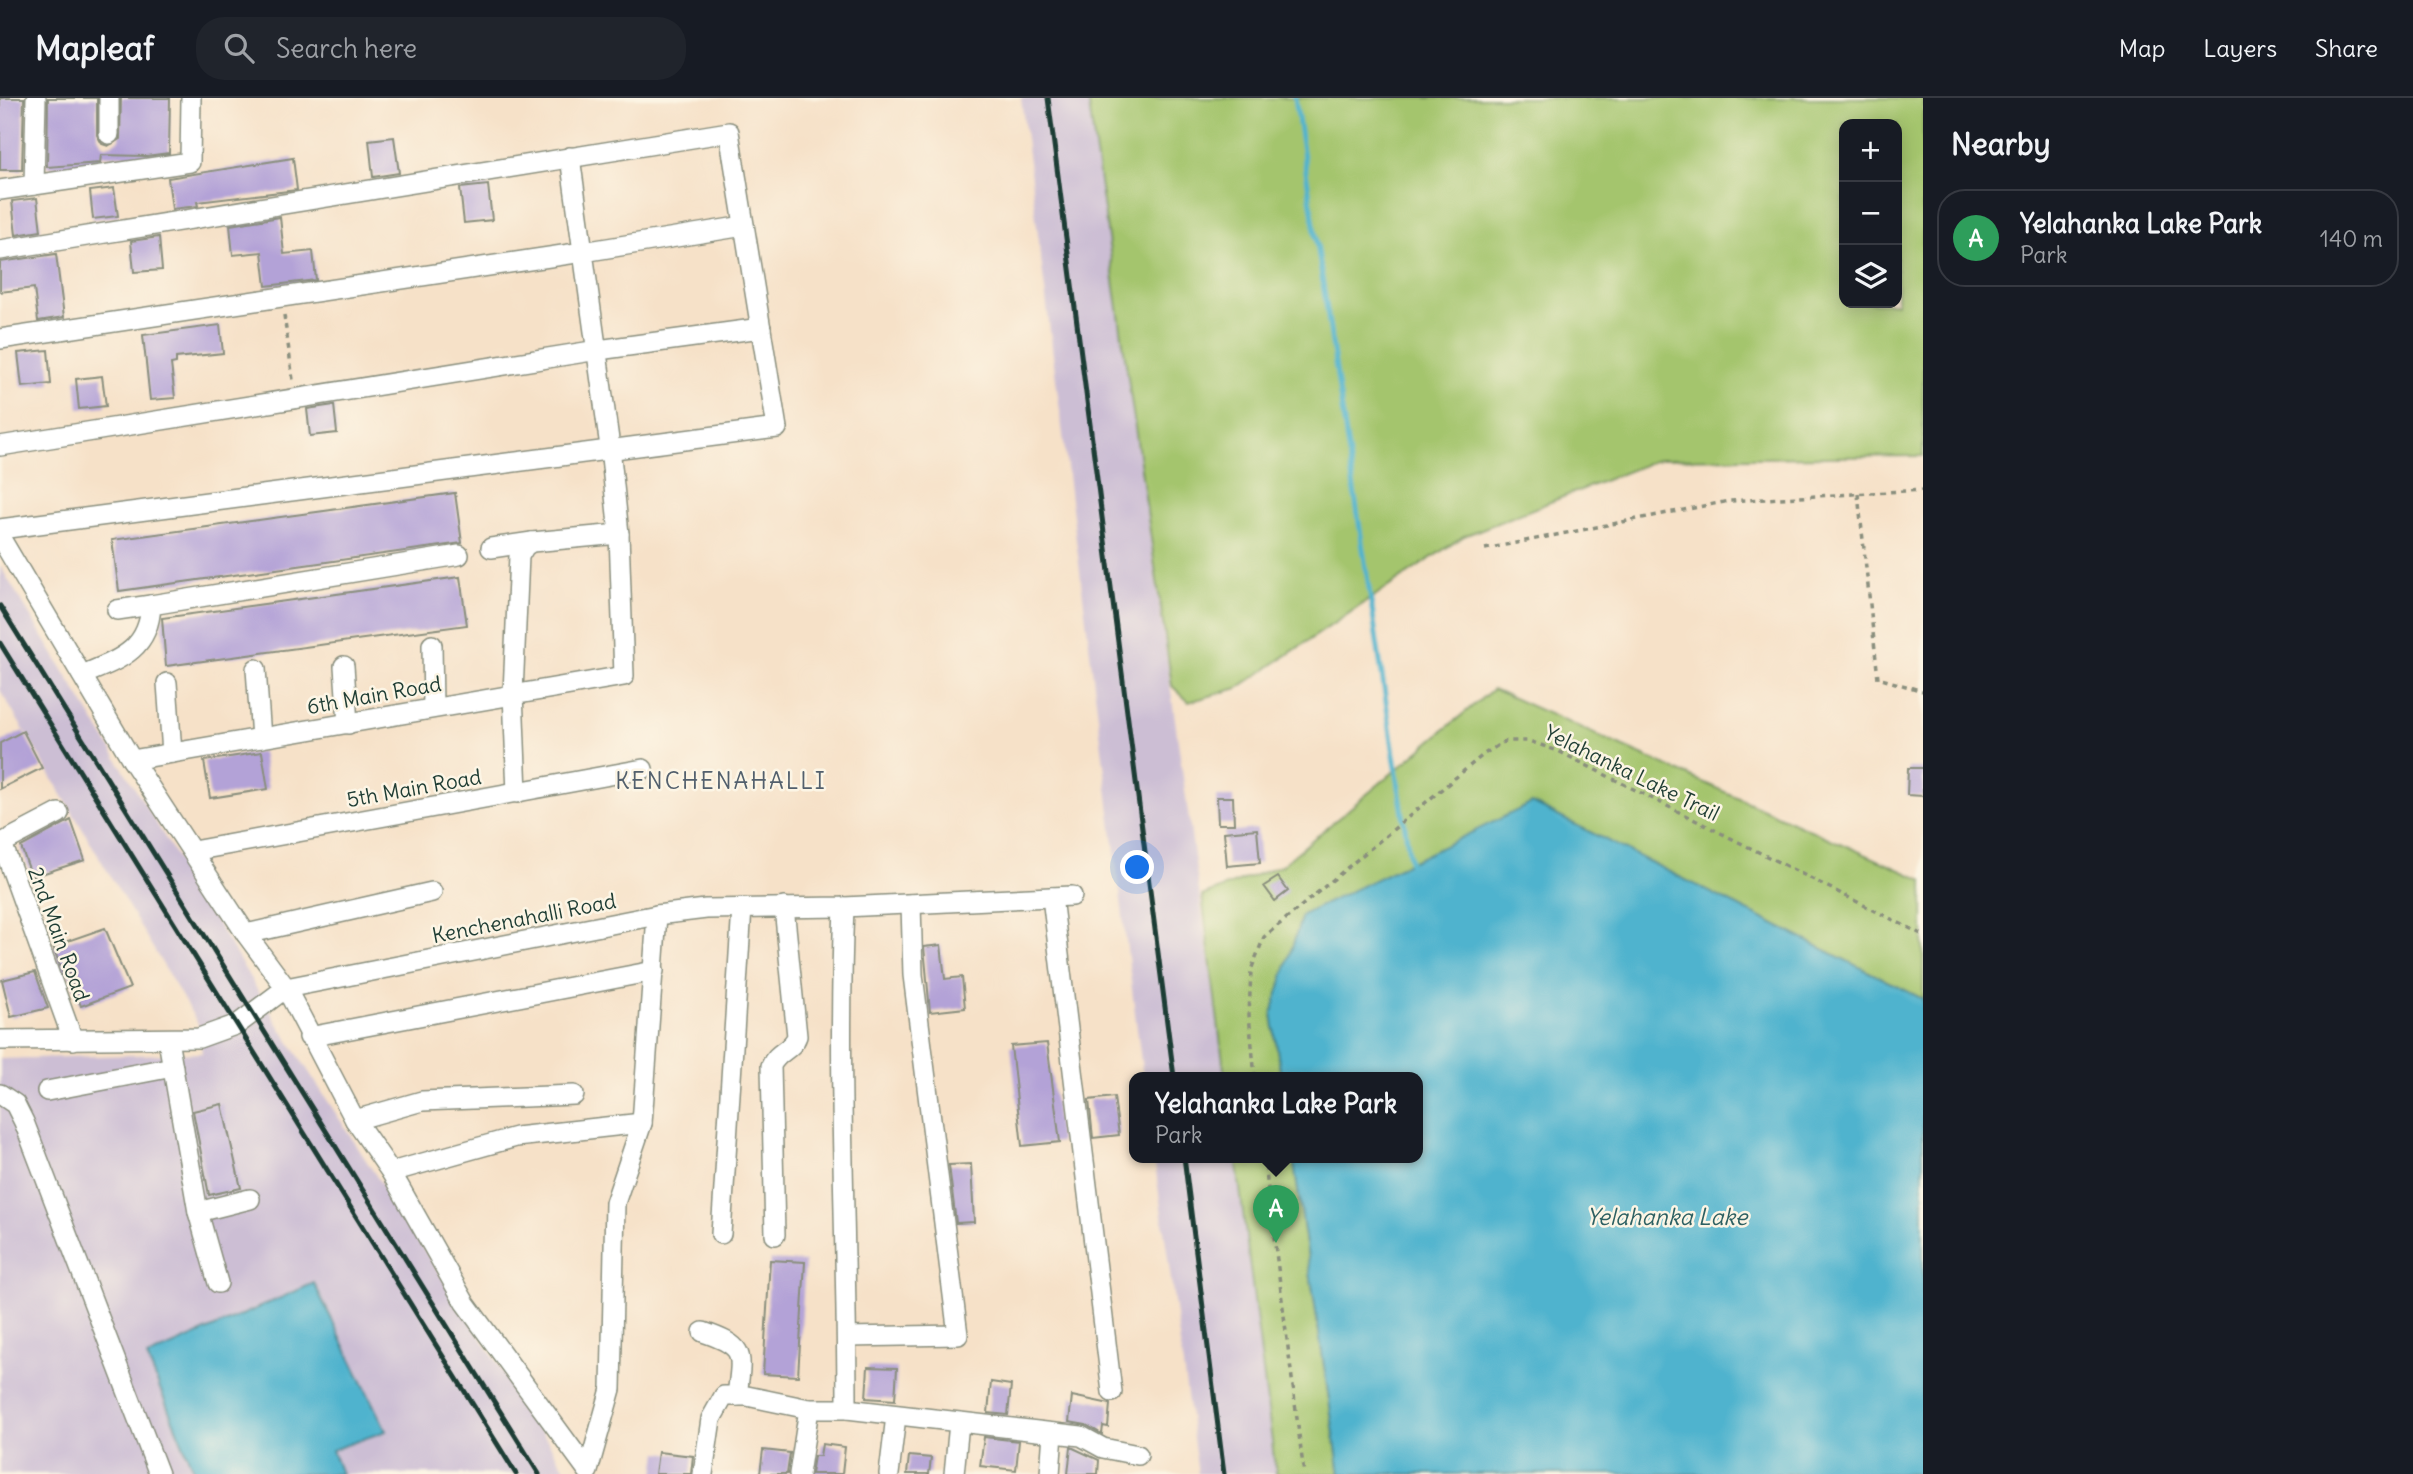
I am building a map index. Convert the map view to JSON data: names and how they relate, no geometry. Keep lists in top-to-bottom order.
{
  "streets": {
    "street": [
      "6th Main Road",
      "5th Main Road",
      "Kenchenahalli Road",
      "2nd Main Road"
    ],
    "path": ["Yelahanka Lake Trail"]
  },
  "crossings": [
    ["Kenchenahalli Road", "2nd Main Road"]
  ],
  "districts": ["KENCHENAHALLI"],
  "water": ["Yelahanka Lake"],
  "page": {
    "header": "Mapleaf",
    "search": "Search here",
    "nav": ["Map", "Layers", "Share"],
    "heading": "Nearby",
    "map_buttons": ["+", "−"],
    "list": [
      {
        "mark": "A",
        "name": "Yelahanka Lake Park",
        "note": "Park",
        "value": "140 m"
      }
    ],
    "popup": ["Yelahanka Lake Park", "Park"],
    "pins": "A"
  }
}
